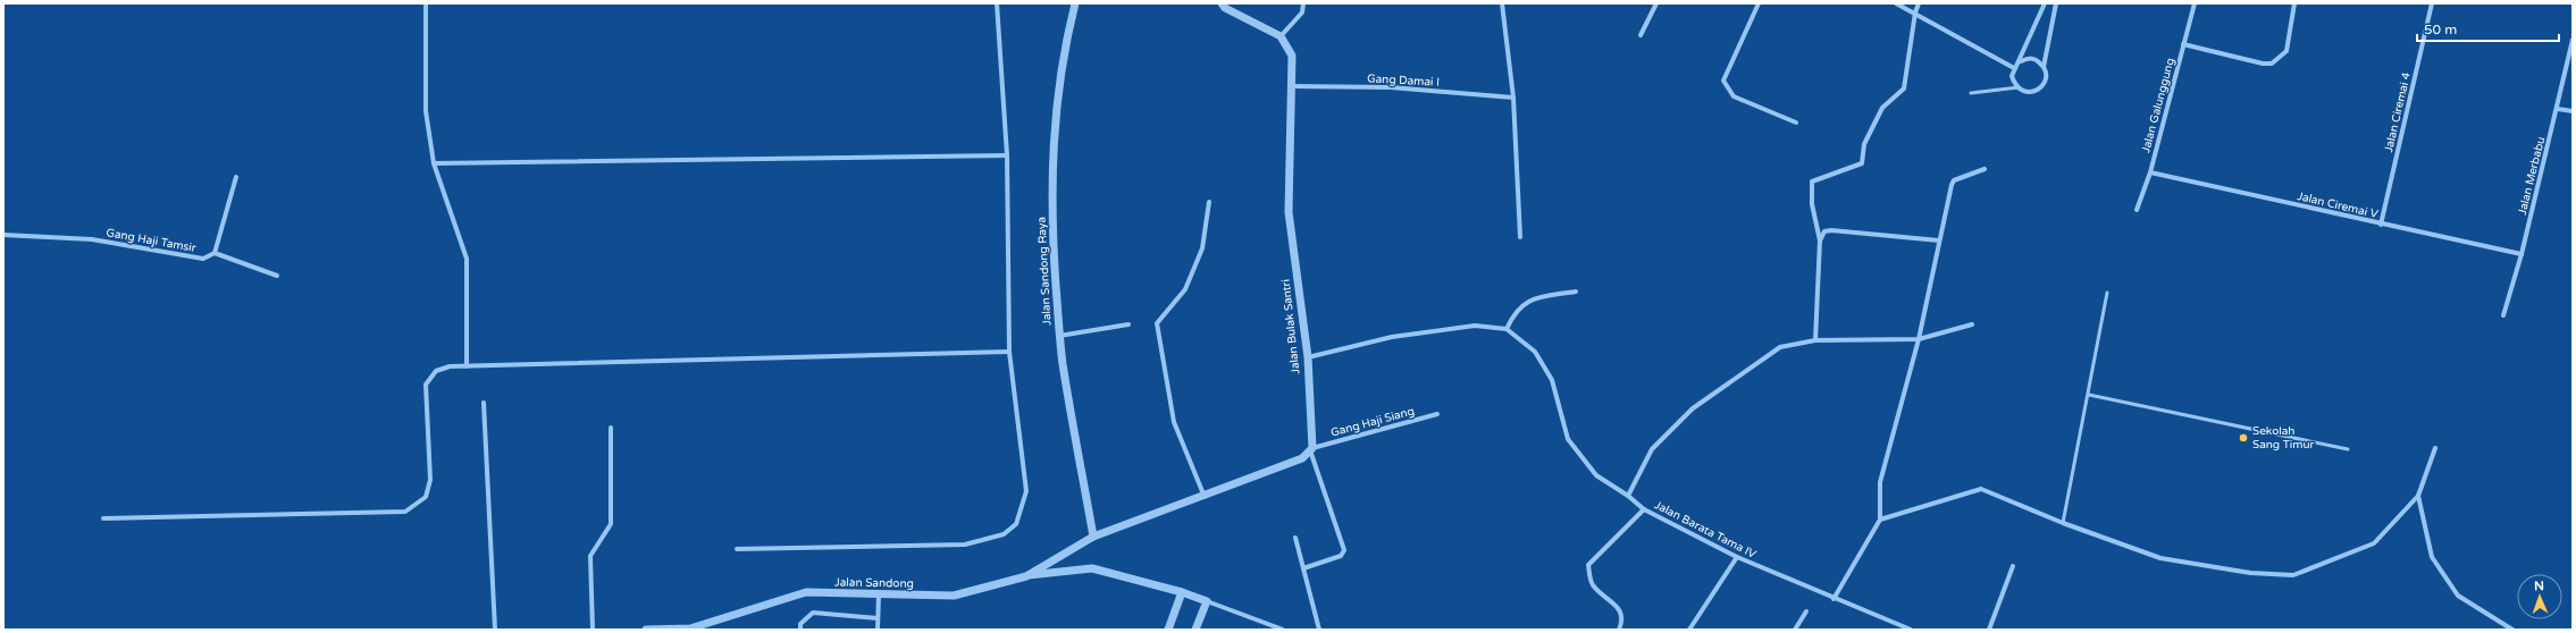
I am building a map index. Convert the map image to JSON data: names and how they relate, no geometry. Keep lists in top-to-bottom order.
{
  "streets": {
    "street": [
      "Gang Damai I",
      "Jalan Galunggung",
      "Jalan Ciremai 4",
      "Jalan Merbabu",
      "Jalan Ciremai V",
      "Gang Haji Tamsir",
      "Jalan Sandong Raya",
      "Jalan Bulak Santri",
      "Gang Haji Siang",
      "Jalan Barata Tama IV",
      "Jalan Sandong"
    ]
  },
  "crossings": [
    ["Gang Damai I", "Jalan Bulak Santri"],
    ["Jalan Galunggung", "Jalan Ciremai V"],
    ["Jalan Ciremai 4", "Jalan Ciremai V"],
    ["Jalan Merbabu", "Jalan Ciremai V"],
    ["Jalan Sandong Raya", "Jalan Sandong"],
    ["Jalan Bulak Santri", "Gang Haji Siang"]
  ],
  "places": ["Sekolah Sang Timur"],
  "scale_bar": "50 m",
  "north": "top"
}
